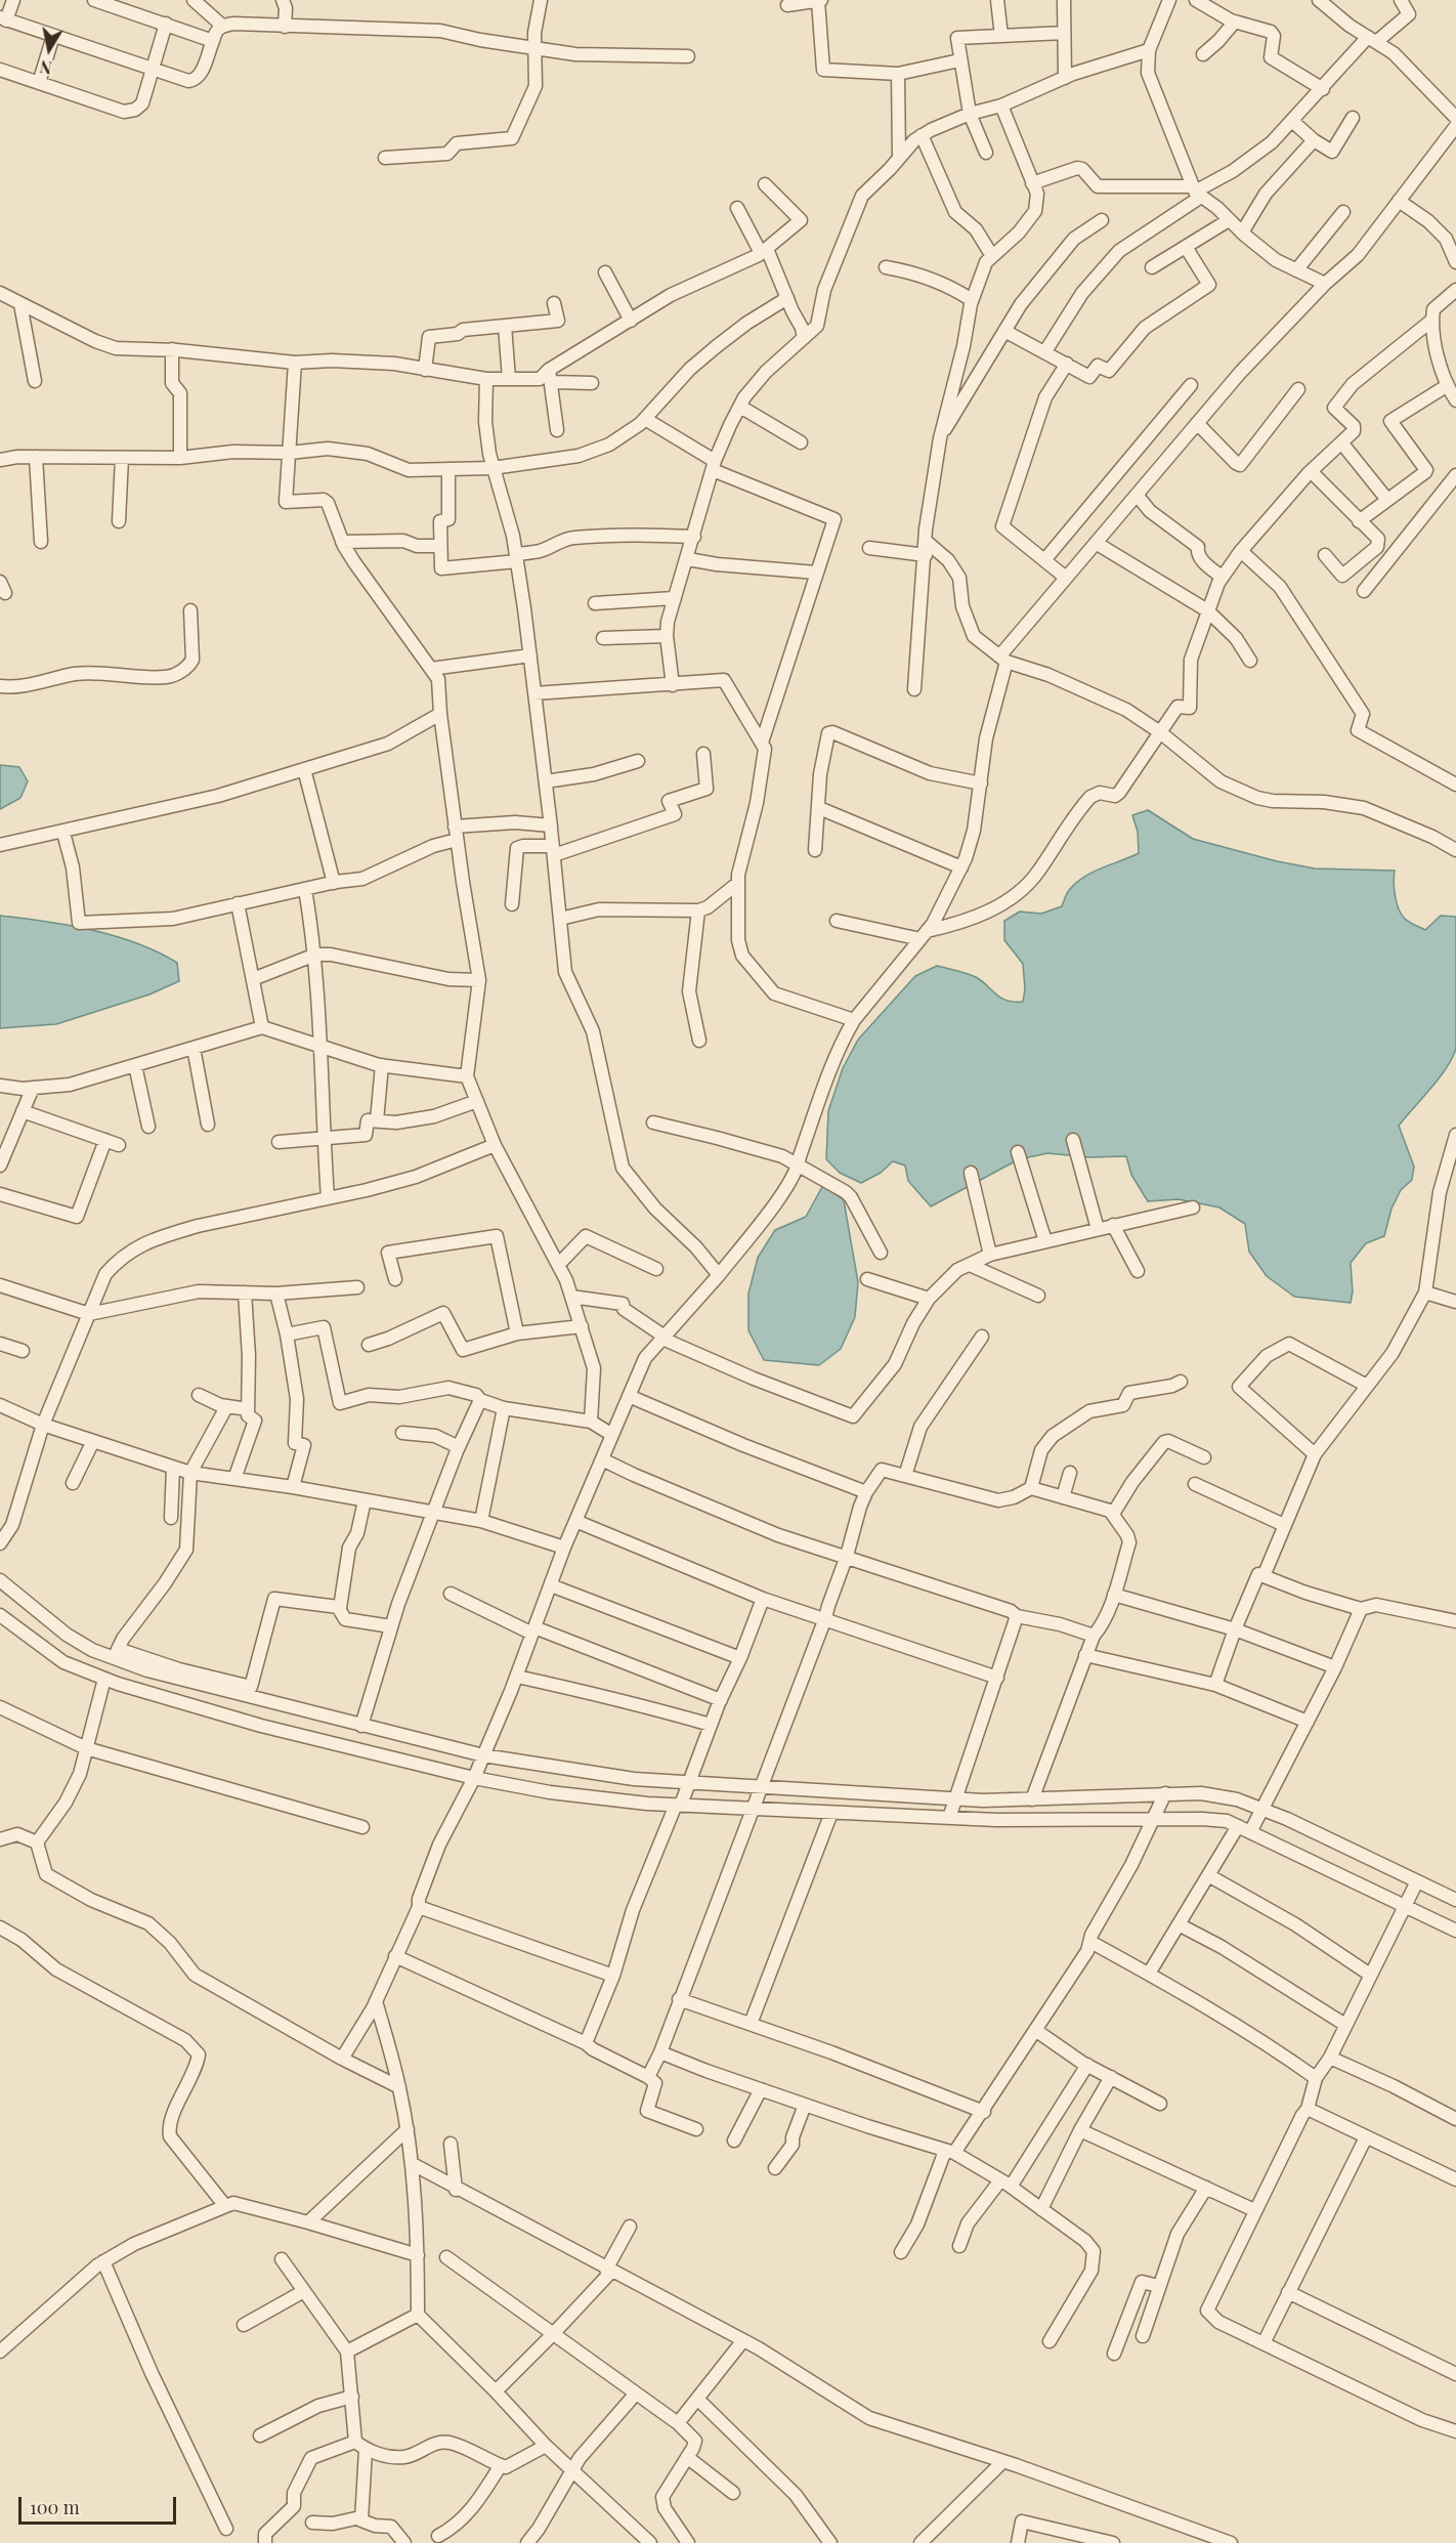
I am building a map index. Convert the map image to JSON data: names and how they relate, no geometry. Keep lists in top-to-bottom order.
{
  "scale_bar": "100 m",
  "north": "bottom"
}
